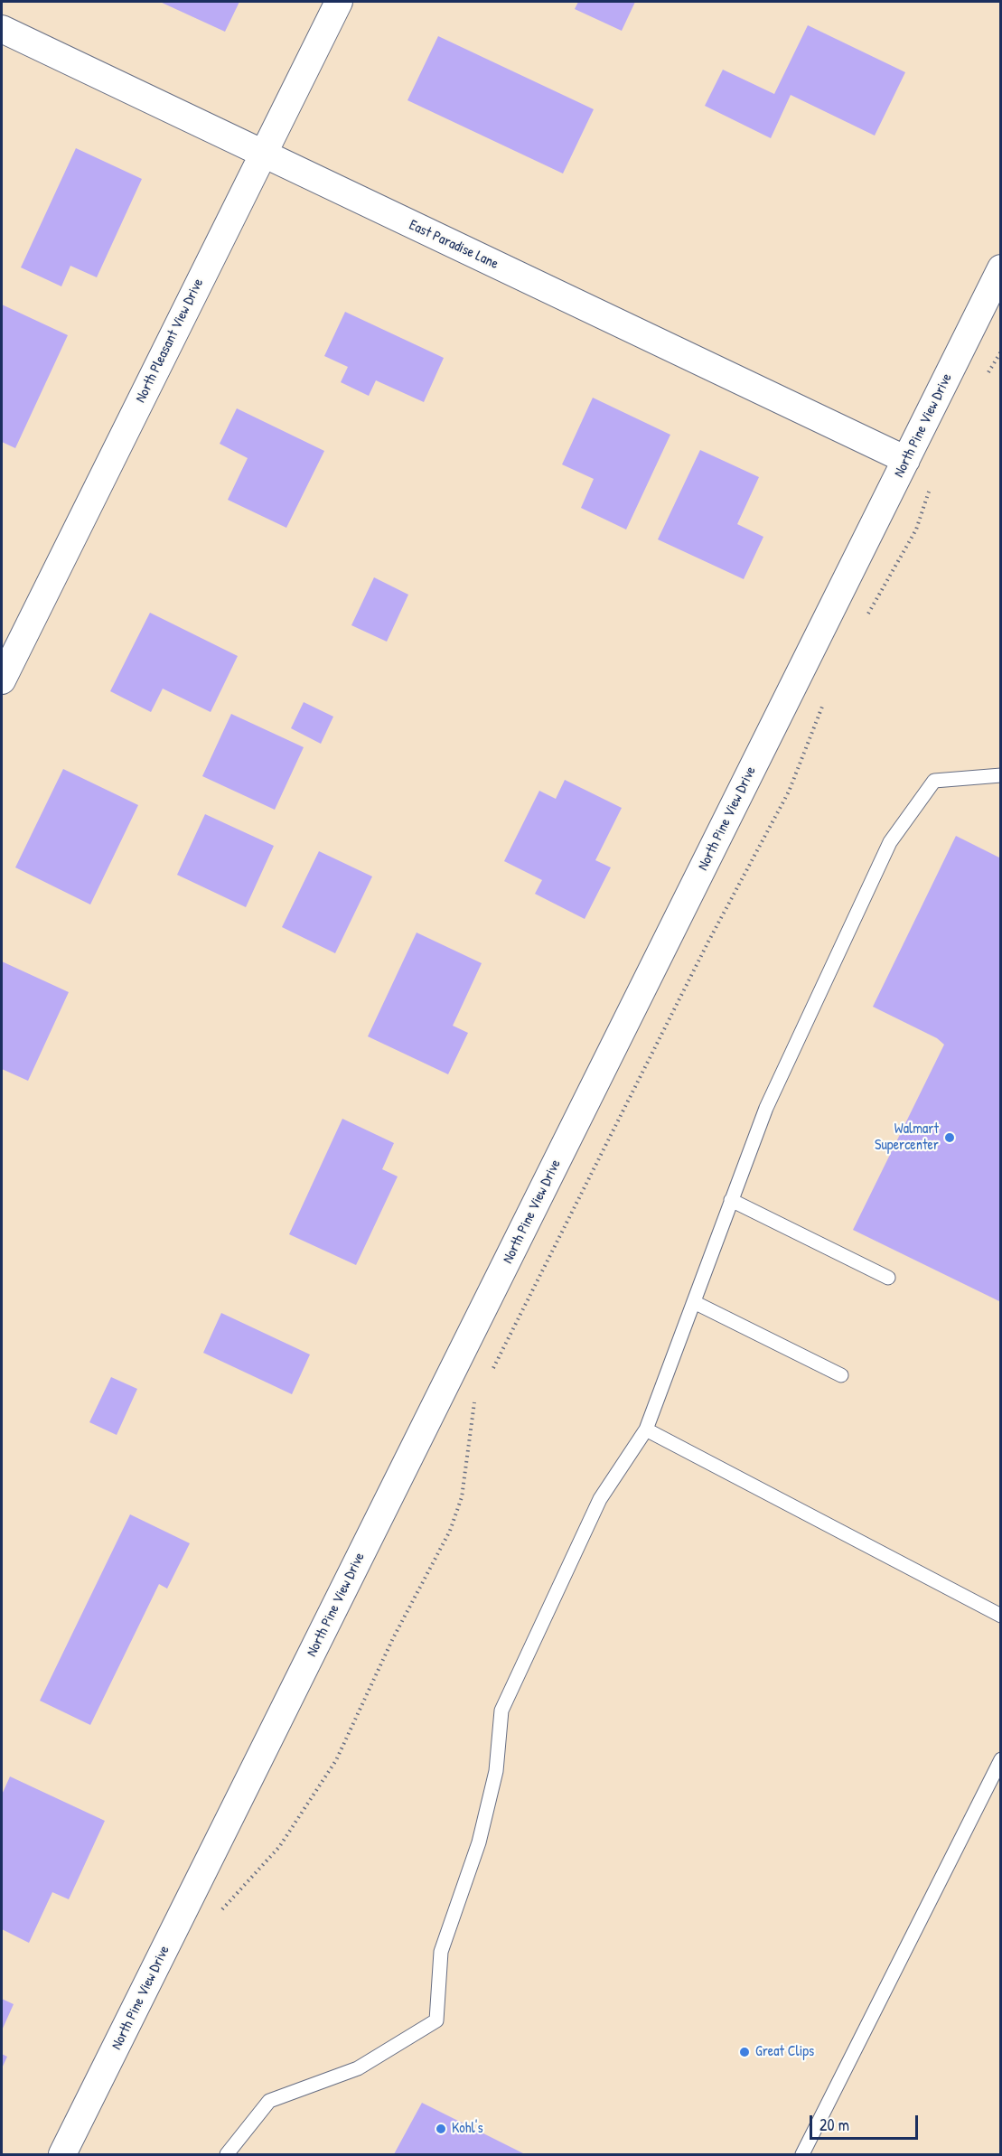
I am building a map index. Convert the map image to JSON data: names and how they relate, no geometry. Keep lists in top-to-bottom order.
{
  "streets": {
    "street": ["East Paradise Lane", "North Pleasant View Drive", "North Pine View Drive"]
  },
  "crossings": [
    ["East Paradise Lane", "North Pleasant View Drive"],
    ["East Paradise Lane", "North Pine View Drive"]
  ],
  "places": ["Walmart Supercenter", "Great Clips", "Kohl's"],
  "scale_bar": "20 m"
}
